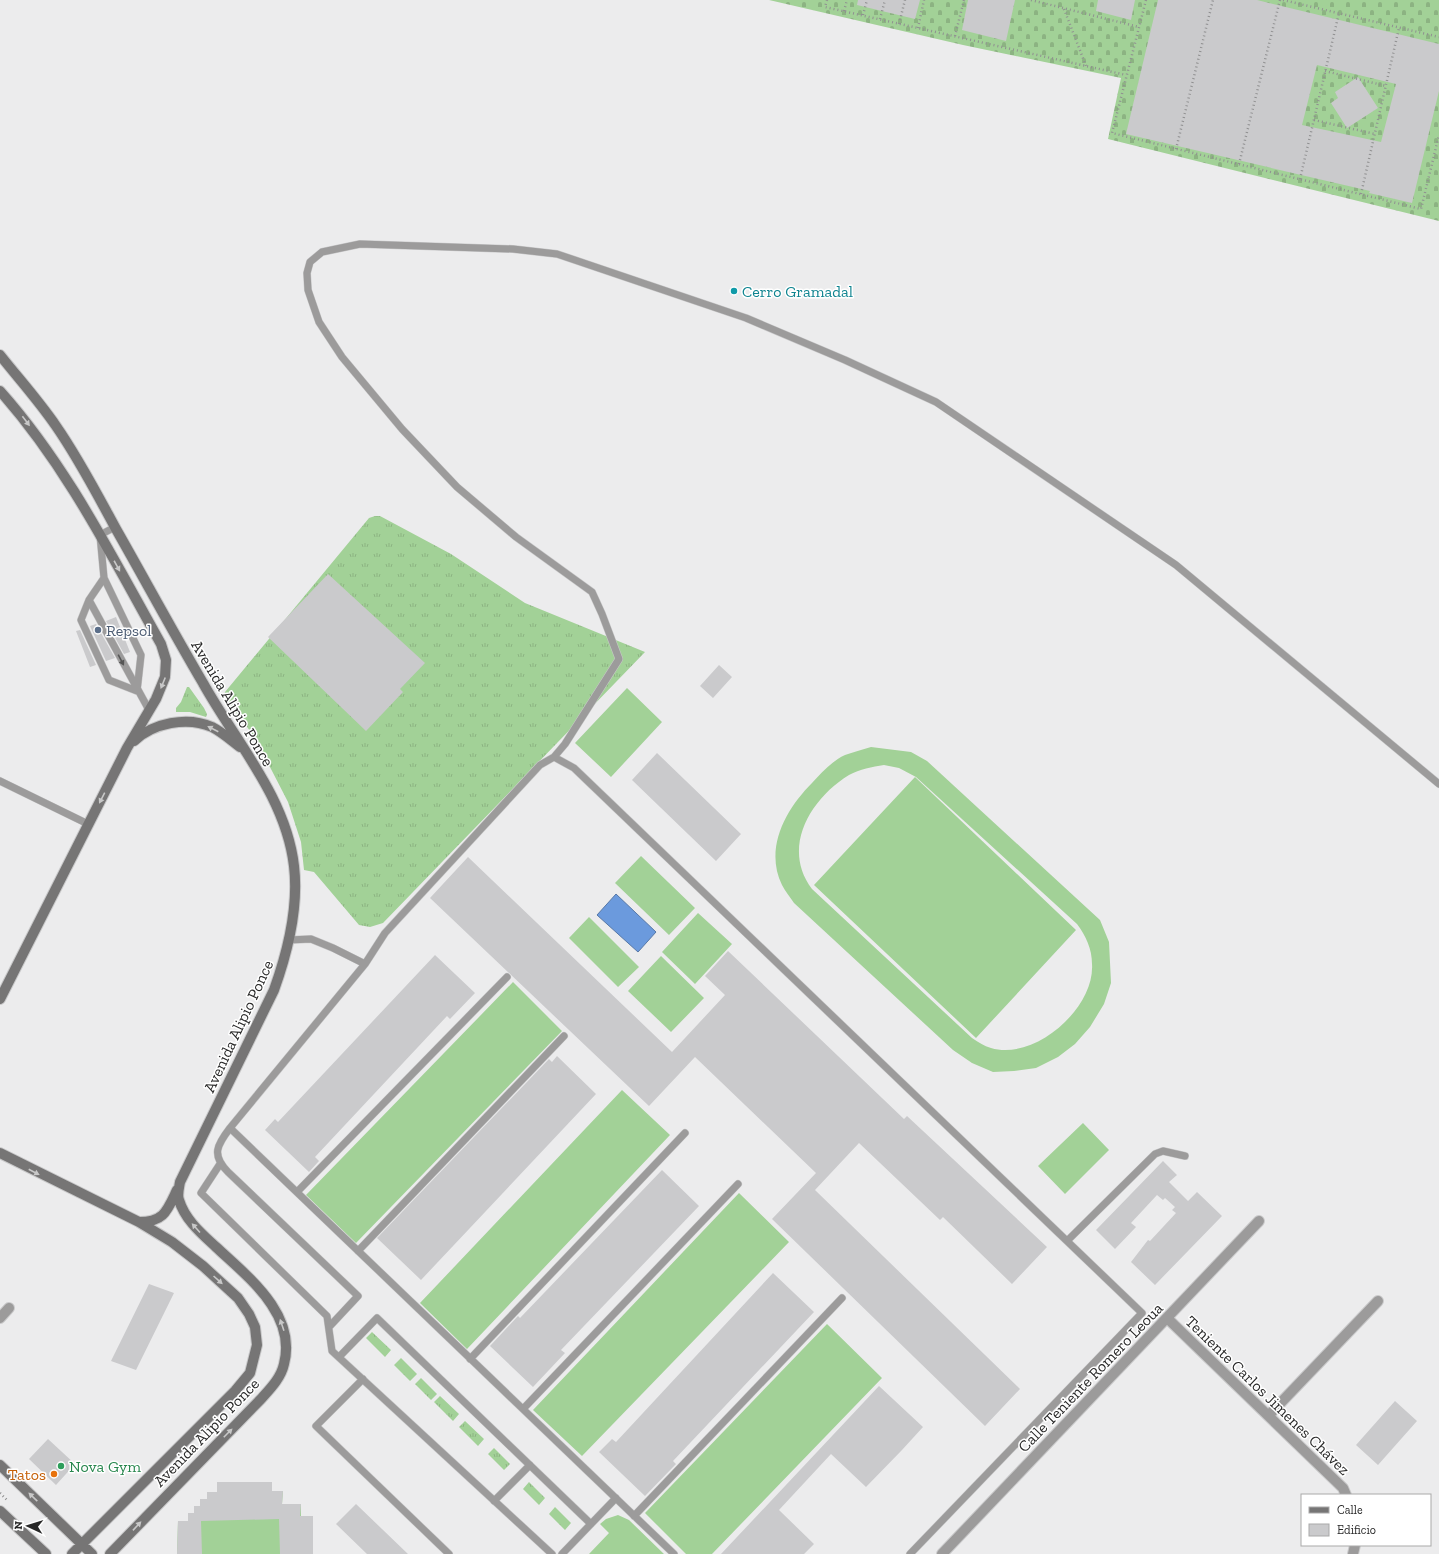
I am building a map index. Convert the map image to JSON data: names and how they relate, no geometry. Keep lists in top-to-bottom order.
{
  "streets": {
    "main road": ["Avenida Alipio Ponce"],
    "street": ["Calle Teniente Romero Leoua", "Teniente Carlos Jimenes Chávez"]
  },
  "crossings": [
    ["Calle Teniente Romero Leoua", "Teniente Carlos Jimenes Chávez"]
  ],
  "places": [
    "Cerro Gramadal",
    "Repsol",
    "Nova Gym",
    "Tatos"
  ],
  "legend": ["Calle", "Edificio"],
  "north": "left"
}
